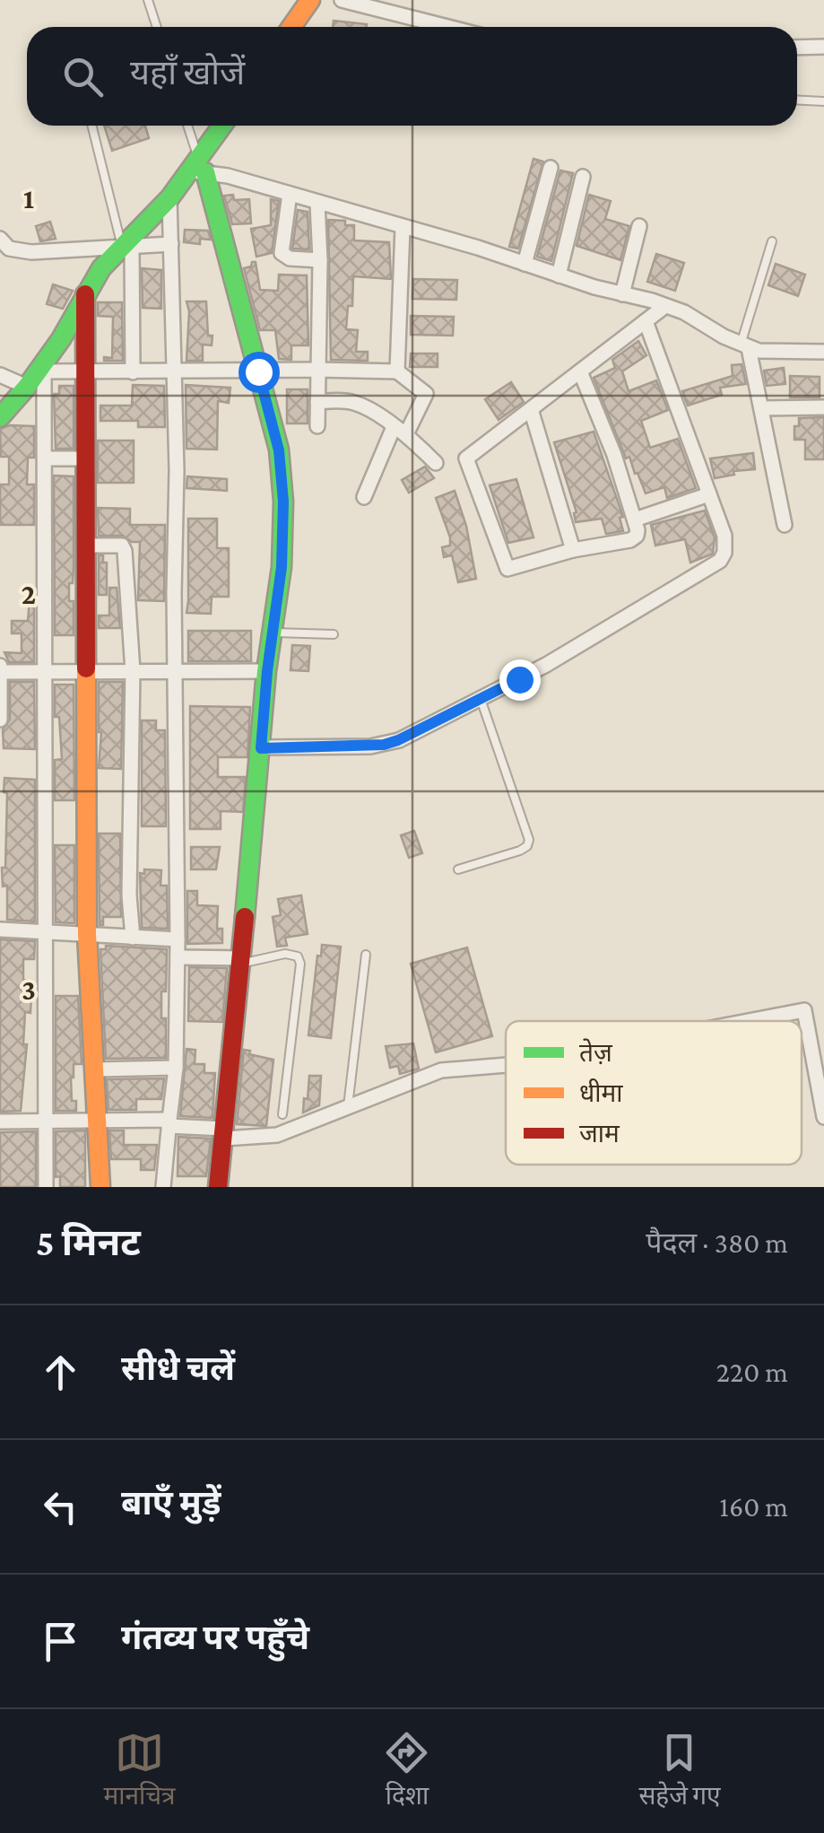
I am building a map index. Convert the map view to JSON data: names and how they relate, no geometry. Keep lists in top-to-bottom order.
{
  "legend": ["तेज़", "धीमा", "जाम"],
  "page": {
    "search": "यहाँ खोजें",
    "heading": ["5 मिनट", "पैदल · 380 m"],
    "list": [
      ["सीधे चलें", "220 m"],
      ["बाएँ मुड़ें", "160 m"],
      "गंतव्य पर पहुँचे"
    ],
    "nav": ["मानचित्र", "दिशा", "सहेजे गए"]
  },
  "grid": {
    "rows": ["1", "2", "3"]
  }
}
